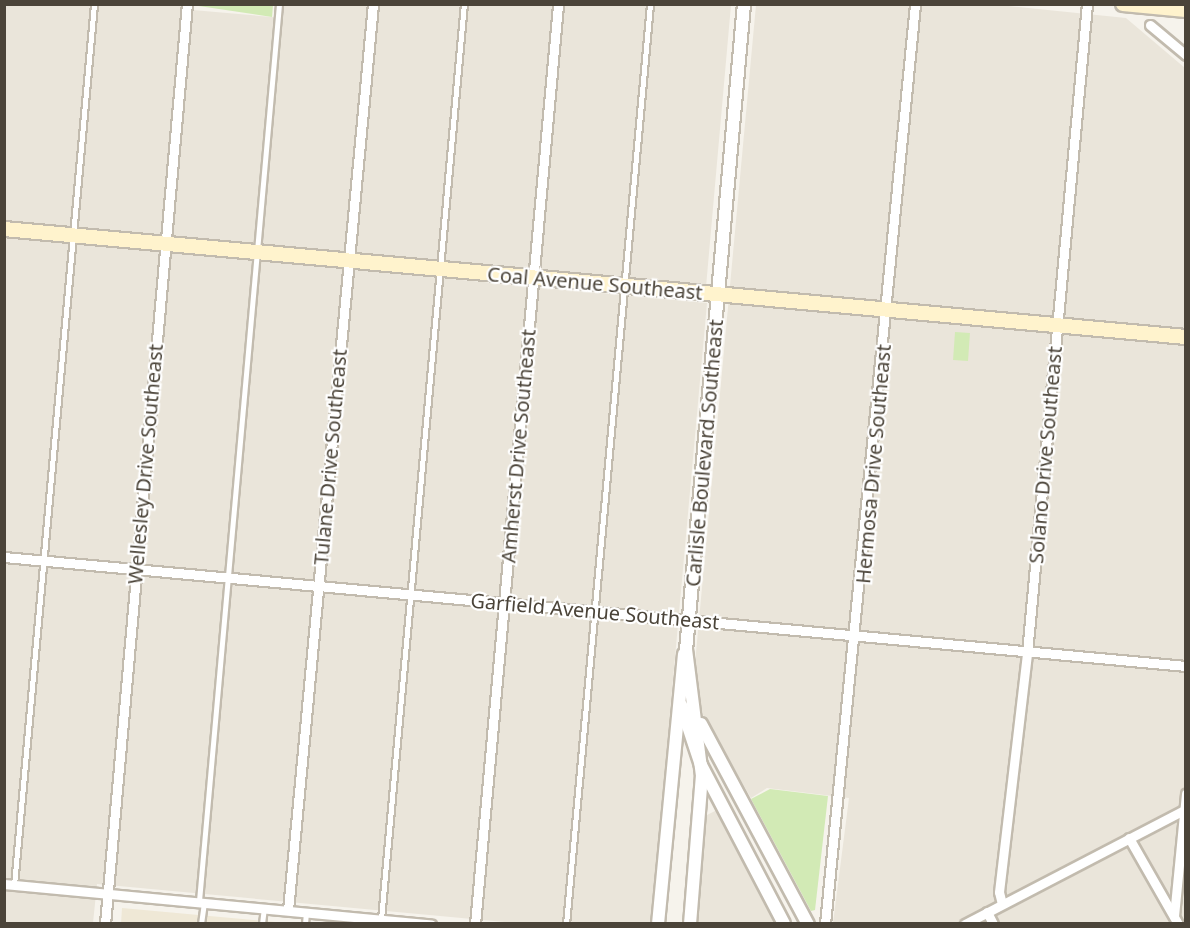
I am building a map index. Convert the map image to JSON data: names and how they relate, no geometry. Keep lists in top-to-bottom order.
{
  "streets": {
    "main road": ["Coal Avenue Southeast"],
    "street": [
      "Amherst Drive Southeast",
      "Carlisle Boulevard Southeast",
      "Solano Drive Southeast",
      "Tulane Drive Southeast",
      "Wellesley Drive Southeast",
      "Hermosa Drive Southeast",
      "Garfield Avenue Southeast"
    ]
  },
  "crossings": [
    ["Coal Avenue Southeast", "Amherst Drive Southeast"],
    ["Coal Avenue Southeast", "Carlisle Boulevard Southeast"],
    ["Coal Avenue Southeast", "Solano Drive Southeast"],
    ["Coal Avenue Southeast", "Tulane Drive Southeast"],
    ["Coal Avenue Southeast", "Wellesley Drive Southeast"],
    ["Coal Avenue Southeast", "Hermosa Drive Southeast"],
    ["Amherst Drive Southeast", "Garfield Avenue Southeast"],
    ["Carlisle Boulevard Southeast", "Garfield Avenue Southeast"],
    ["Solano Drive Southeast", "Garfield Avenue Southeast"],
    ["Tulane Drive Southeast", "Garfield Avenue Southeast"],
    ["Wellesley Drive Southeast", "Garfield Avenue Southeast"],
    ["Hermosa Drive Southeast", "Garfield Avenue Southeast"]
  ]
}
